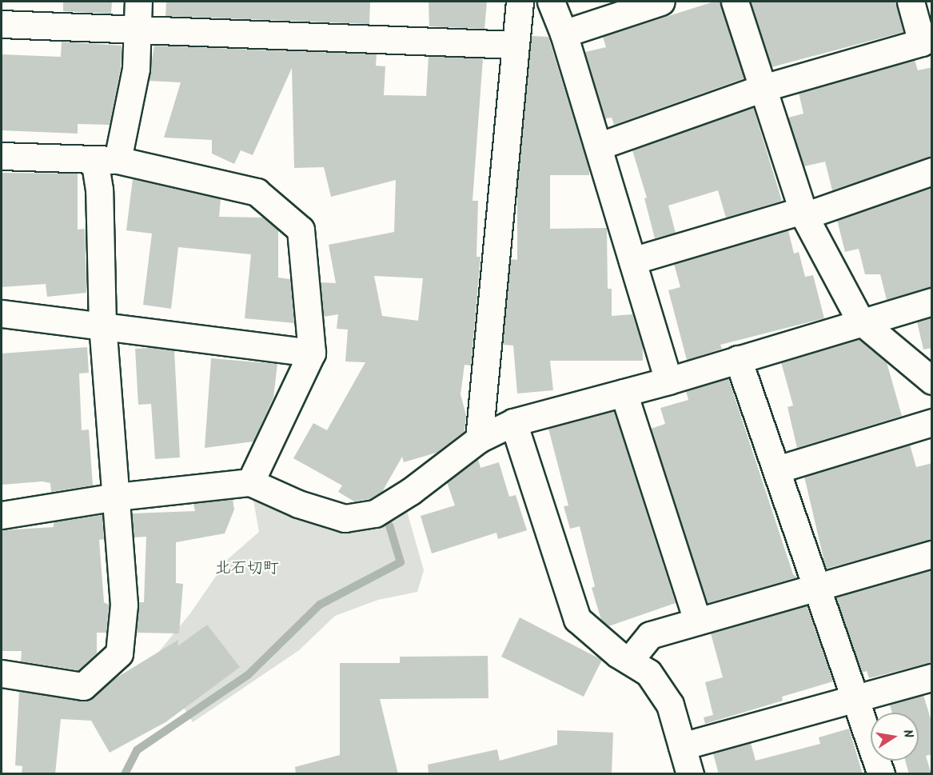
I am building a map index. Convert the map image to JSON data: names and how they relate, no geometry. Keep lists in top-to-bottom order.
{
  "districts": ["北石切町"],
  "north": "right"
}
